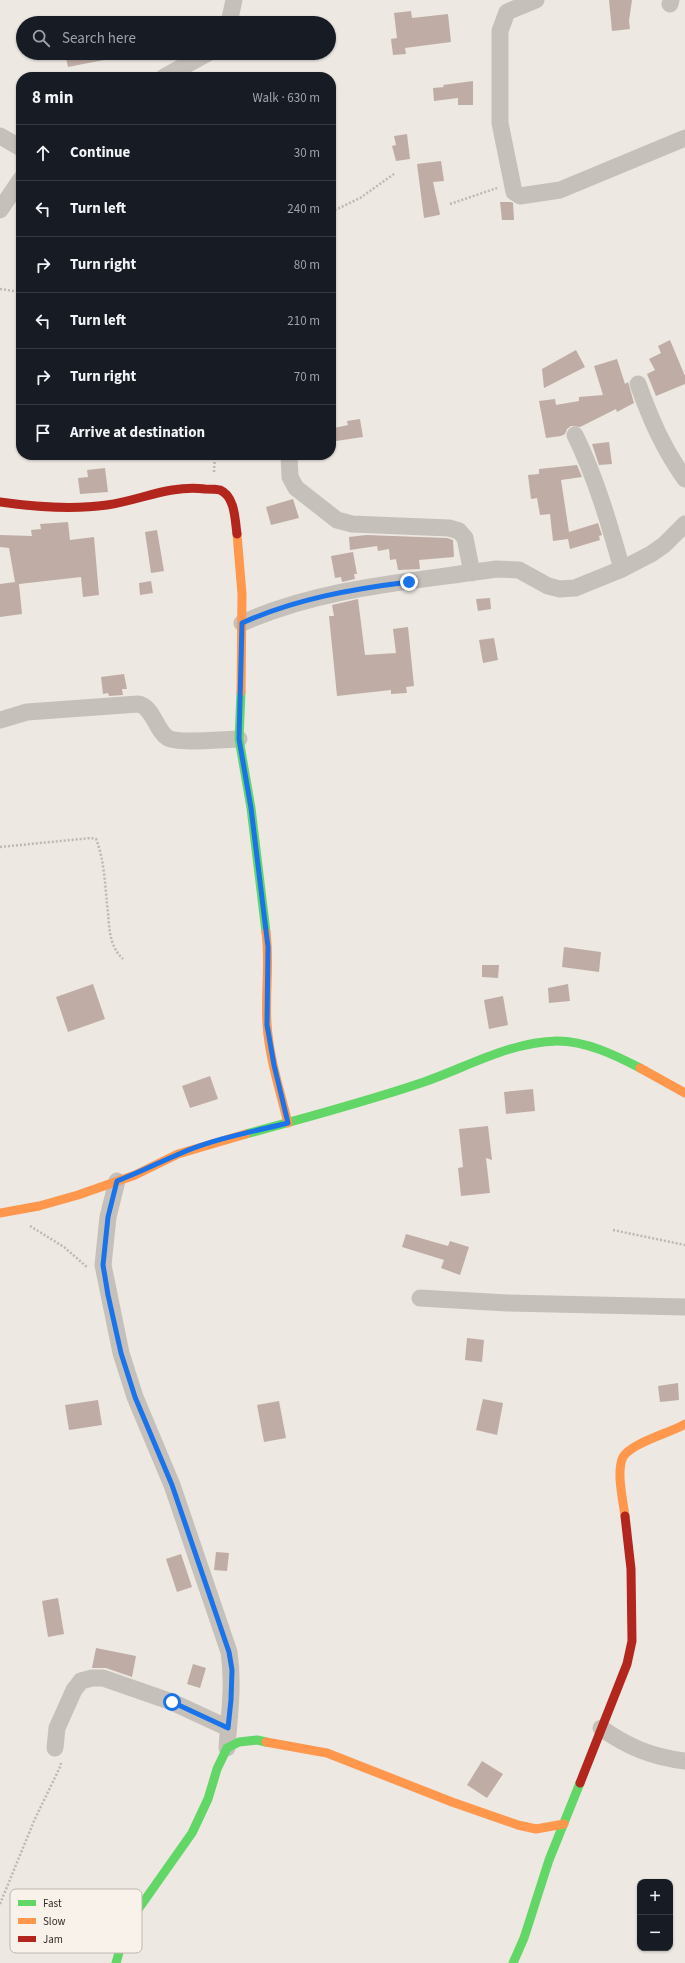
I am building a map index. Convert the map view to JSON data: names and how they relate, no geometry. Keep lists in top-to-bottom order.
{
  "legend": ["Fast", "Slow", "Jam"],
  "page": {
    "search": "Search here",
    "heading": ["8 min", "Walk · 630 m"],
    "list": [
      ["Continue", "30 m"],
      ["Turn left", "240 m"],
      ["Turn right", "80 m"],
      ["Turn left", "210 m"],
      ["Turn right", "70 m"],
      "Arrive at destination"
    ],
    "map_buttons": ["+", "−"]
  }
}
